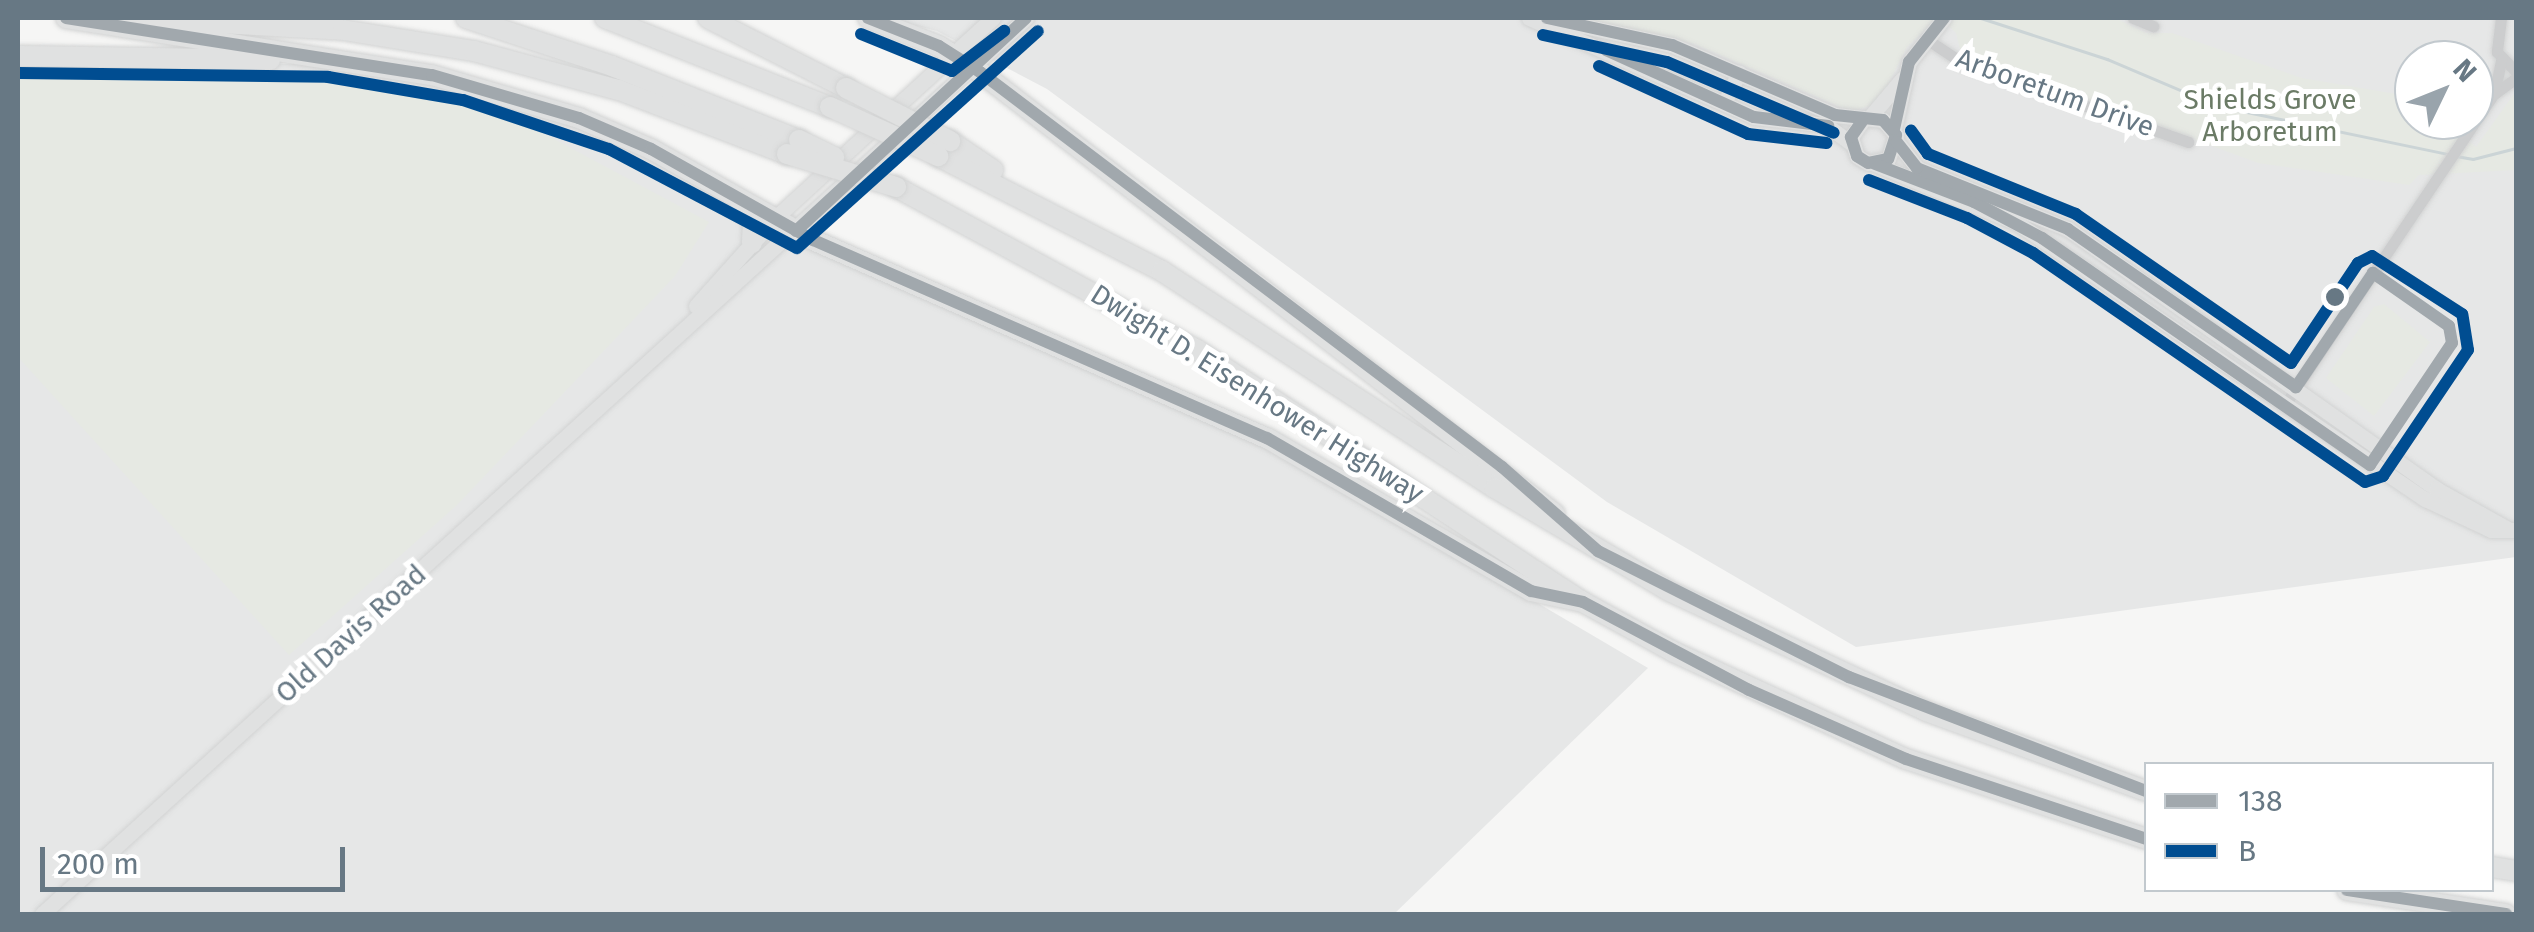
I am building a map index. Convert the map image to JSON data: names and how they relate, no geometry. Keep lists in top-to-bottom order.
{
  "streets": {
    "highway": ["Dwight D. Eisenhower Highway"],
    "street": ["Arboretum Drive", "Old Davis Road"]
  },
  "parks": ["Shields Grove Arboretum"],
  "lines": ["transit line 138", "transit line B"],
  "legend": ["138", "B"],
  "scale_bar": "200 m",
  "north": "top right"
}
